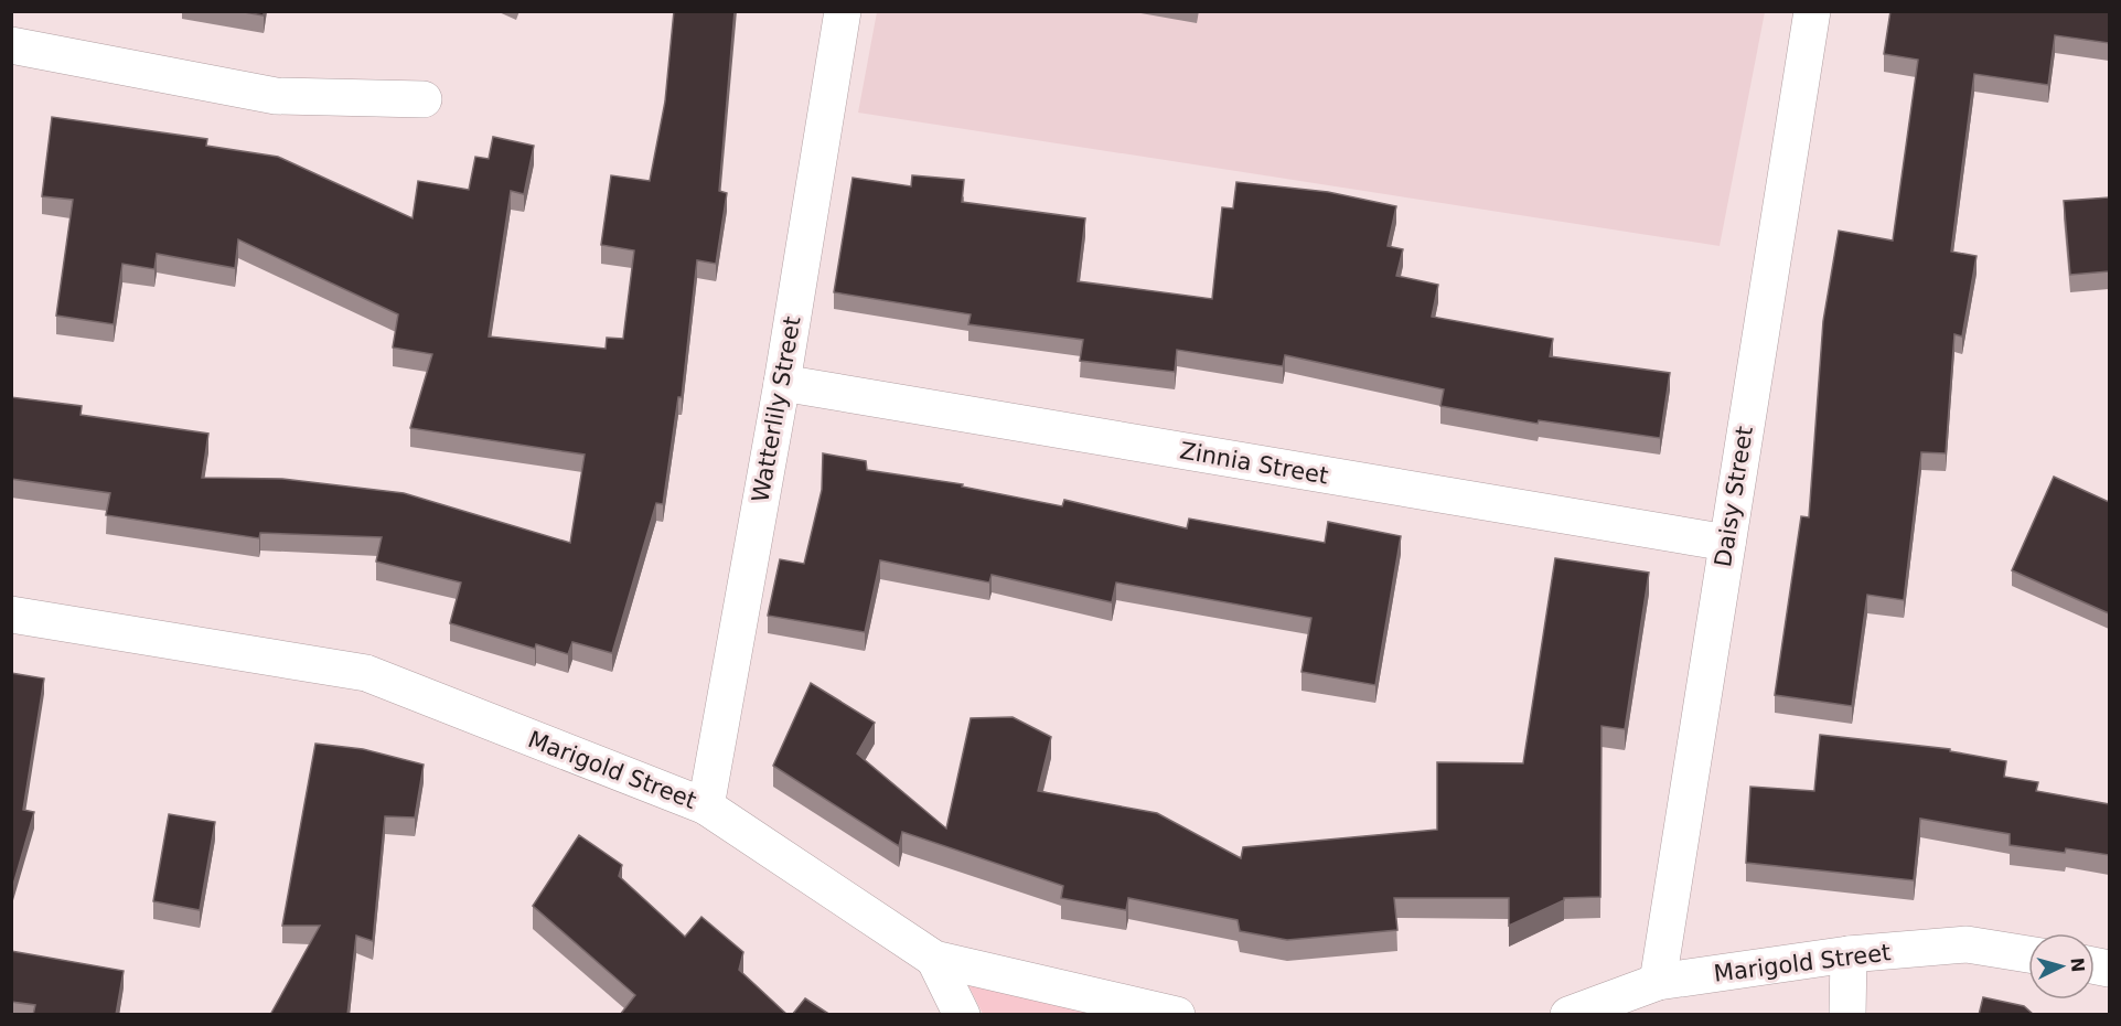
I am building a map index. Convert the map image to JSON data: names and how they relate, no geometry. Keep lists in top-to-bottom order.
{
  "streets": {
    "street": [
      "Watterlily Street",
      "Zinnia Street",
      "Daisy Street",
      "Marigold Street"
    ]
  },
  "crossings": [
    ["Watterlily Street", "Zinnia Street"],
    ["Watterlily Street", "Marigold Street"],
    ["Zinnia Street", "Daisy Street"],
    ["Daisy Street", "Marigold Street"]
  ],
  "north": "right"
}
